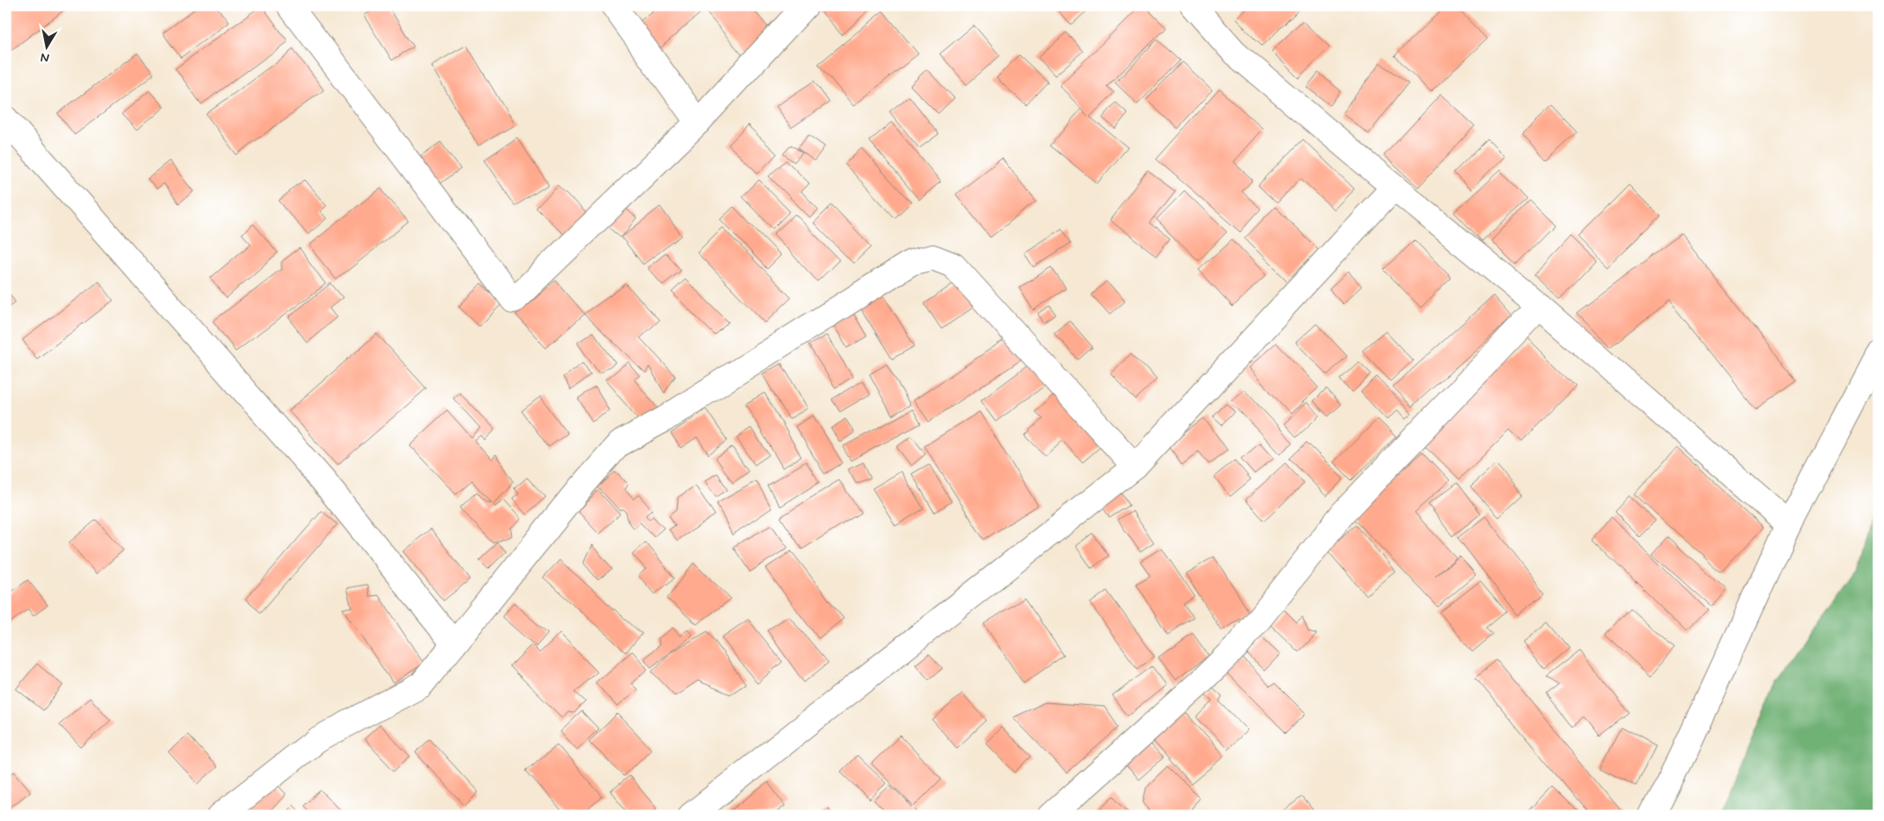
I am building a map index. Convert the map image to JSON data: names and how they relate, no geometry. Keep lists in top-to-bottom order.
{
  "north": "bottom"
}
